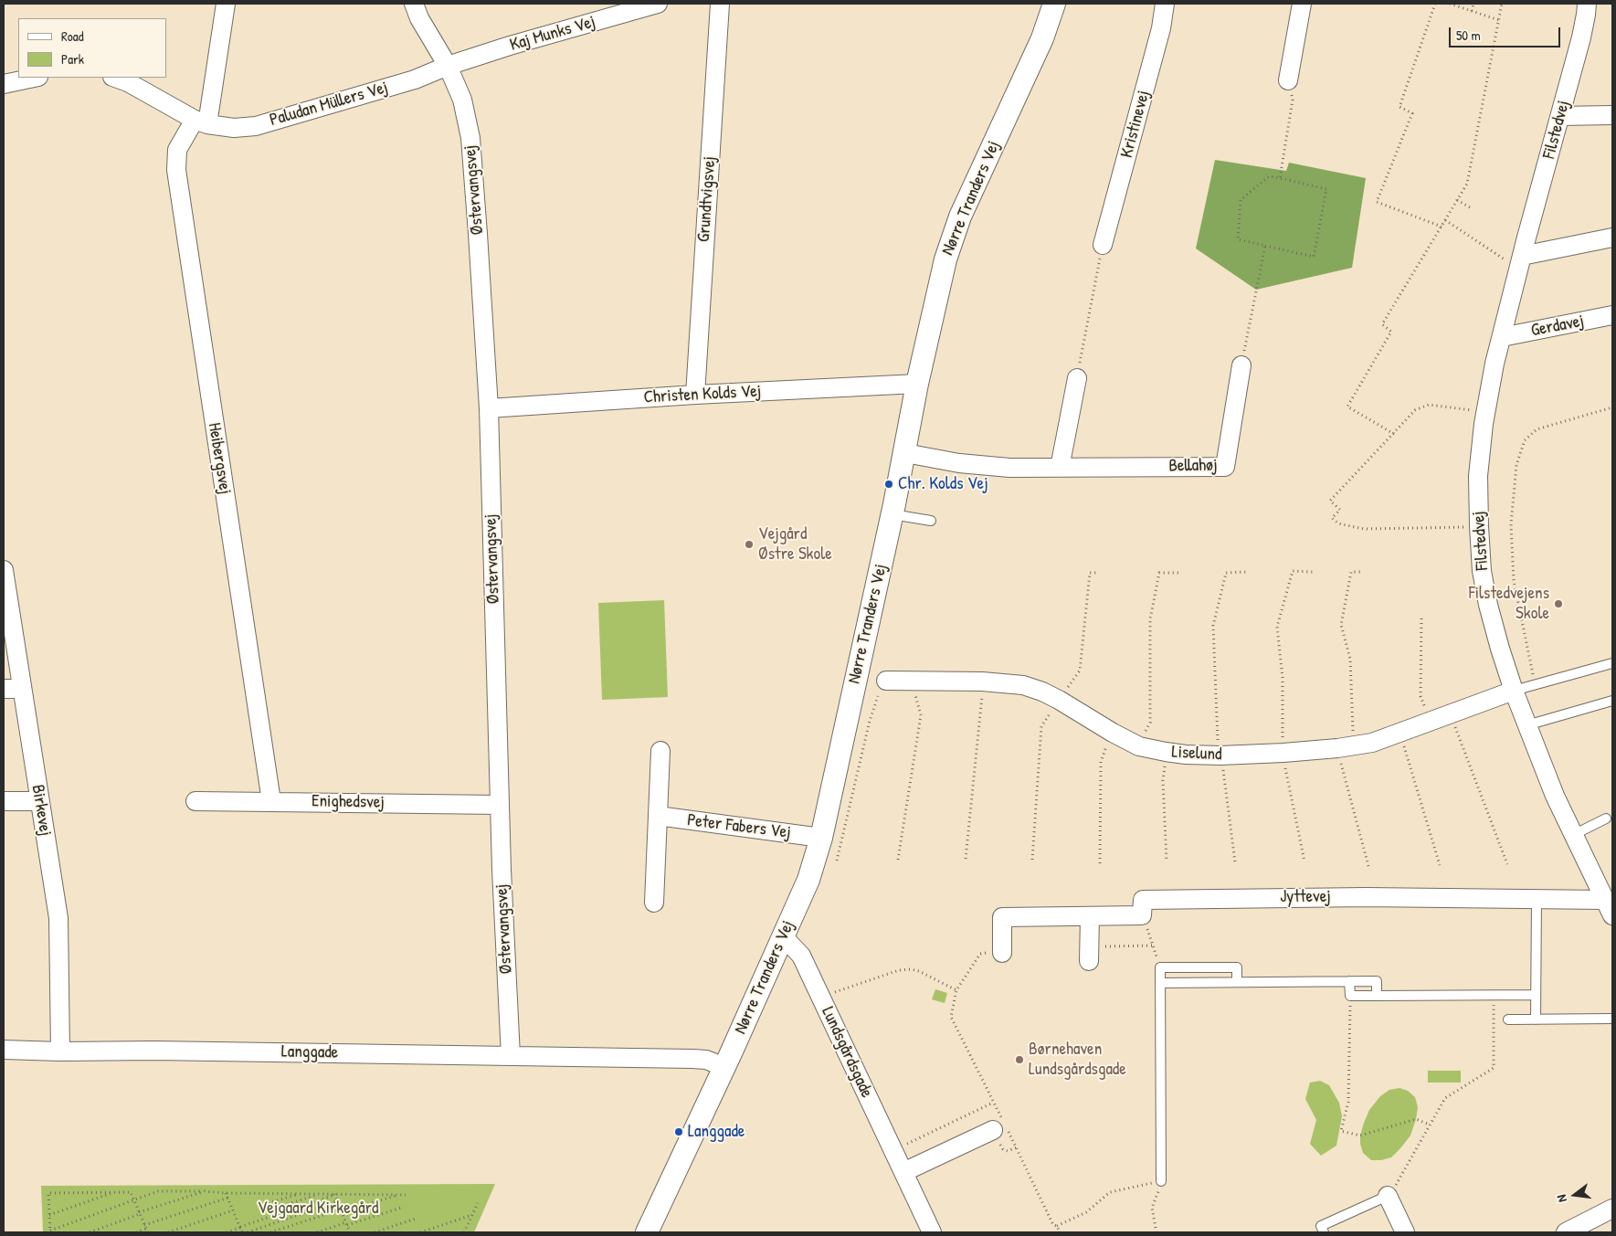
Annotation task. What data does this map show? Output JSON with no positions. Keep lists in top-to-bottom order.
{
  "streets": {
    "street": [
      "Kaj Munks Vej",
      "Paludan Müllers Vej",
      "Kristinevej",
      "Filstedvej",
      "Østervangsvej",
      "Nørre Tranders Vej",
      "Grundtvigsvej",
      "Gerdavej",
      "Christen Kolds Vej",
      "Heibergsvej",
      "Bellahøj",
      "Liselund",
      "Enighedsvej",
      "Birkevej",
      "Peter Fabers Vej",
      "Jyttevej",
      "Langgade",
      "Lundsgårdsgade"
    ]
  },
  "crossings": [
    ["Kaj Munks Vej", "Paludan Müllers Vej"],
    ["Kaj Munks Vej", "Østervangsvej"],
    ["Paludan Müllers Vej", "Østervangsvej"],
    ["Paludan Müllers Vej", "Heibergsvej"],
    ["Filstedvej", "Gerdavej"],
    ["Filstedvej", "Liselund"],
    ["Filstedvej", "Jyttevej"],
    ["Østervangsvej", "Christen Kolds Vej"],
    ["Østervangsvej", "Enighedsvej"],
    ["Østervangsvej", "Langgade"],
    ["Nørre Tranders Vej", "Christen Kolds Vej"],
    ["Nørre Tranders Vej", "Bellahøj"],
    ["Nørre Tranders Vej", "Peter Fabers Vej"],
    ["Nørre Tranders Vej", "Langgade"],
    ["Nørre Tranders Vej", "Lundsgårdsgade"],
    ["Grundtvigsvej", "Christen Kolds Vej"],
    ["Heibergsvej", "Enighedsvej"],
    ["Birkevej", "Langgade"]
  ],
  "parks": ["Vejgaard Kirkegård"],
  "places": [
    "Chr. Kolds Vej",
    "Vejgård Østre Skole",
    "Filstedvejens Skole",
    "Børnehaven Lundsgårdsgade",
    "Langgade"
  ],
  "legend": ["Road", "Park"],
  "scale_bar": "50 m",
  "north": "left"
}
